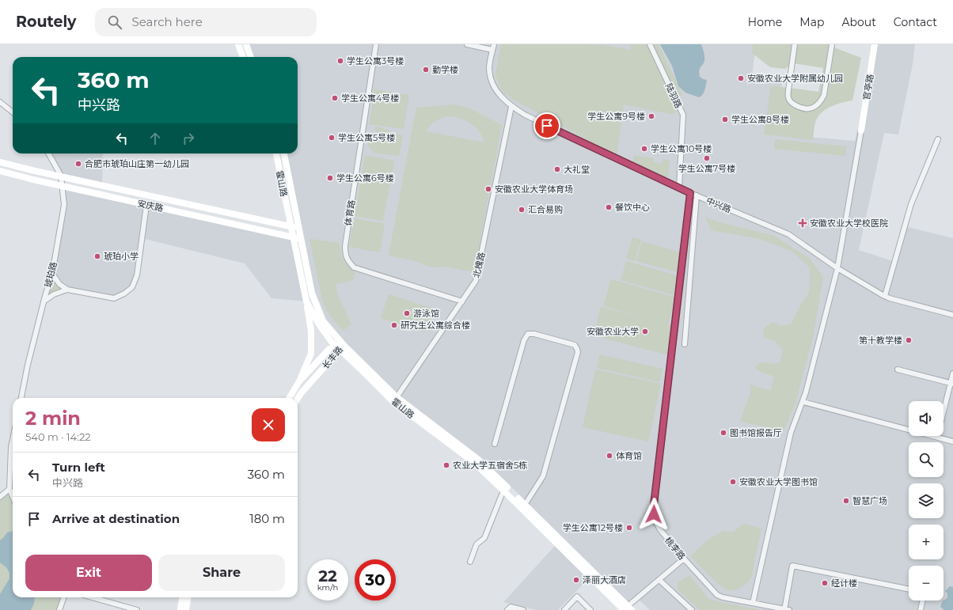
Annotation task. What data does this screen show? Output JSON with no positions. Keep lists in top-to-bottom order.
{
  "streets": {
    "main road": [
      "官亭路",
      "霍山路",
      "安庆路",
      "长丰路"
    ],
    "street": [
      "陆羽路",
      "中兴路",
      "体育路",
      "北槐路",
      "琥珀路",
      "桃李路"
    ]
  },
  "crossings": [
    ["陆羽路", "中兴路"],
    ["霍山路", "安庆路"],
    ["霍山路", "北槐路"],
    ["霍山路", "长丰路"],
    ["中兴路", "北槐路"],
    ["中兴路", "桃李路"],
    ["体育路", "北槐路"]
  ],
  "places": {
    "other": [
      "学生公寓3号楼",
      "勤学楼",
      "安徽农业大学附属幼儿园",
      "学生公寓4号楼",
      "学生公寓9号楼",
      "学生公寓8号楼",
      "学生公寓5号楼",
      "学生公寓10号楼",
      "学生公寓7号楼",
      "合肥市琥珀山庄第一幼儿园",
      "大礼堂",
      "学生公寓6号楼",
      "安徽农业大学体育场",
      "餐饮中心",
      "汇合易购",
      "琥珀小学",
      "游泳馆",
      "研究生公寓综合楼",
      "安徽农业大学",
      "第十教学楼",
      "图书馆报告厅",
      "体育馆",
      "农业大学五宿舍5栋",
      "安徽农业大学图书馆",
      "智慧广场",
      "学生公寓12号楼",
      "泽丽大酒店",
      "经计楼"
    ],
    "health": ["安徽农业大学校医院"]
  },
  "page": {
    "header": "Routely",
    "search": "Search here",
    "nav": [
      "Home",
      "Map",
      "About",
      "Contact"
    ],
    "turn": ["360 m", "中兴路"],
    "heading": ["2 min", "540 m · 14:22"],
    "map_buttons": ["+", "−"],
    "list": [
      {
        "name": "Turn left",
        "note": "中兴路",
        "value": "360 m"
      },
      {
        "name": "Arrive at destination",
        "value": "180 m"
      }
    ],
    "buttons": ["Exit", "Share"],
    "speed": "22 km/h",
    "limit": "30"
  }
}
